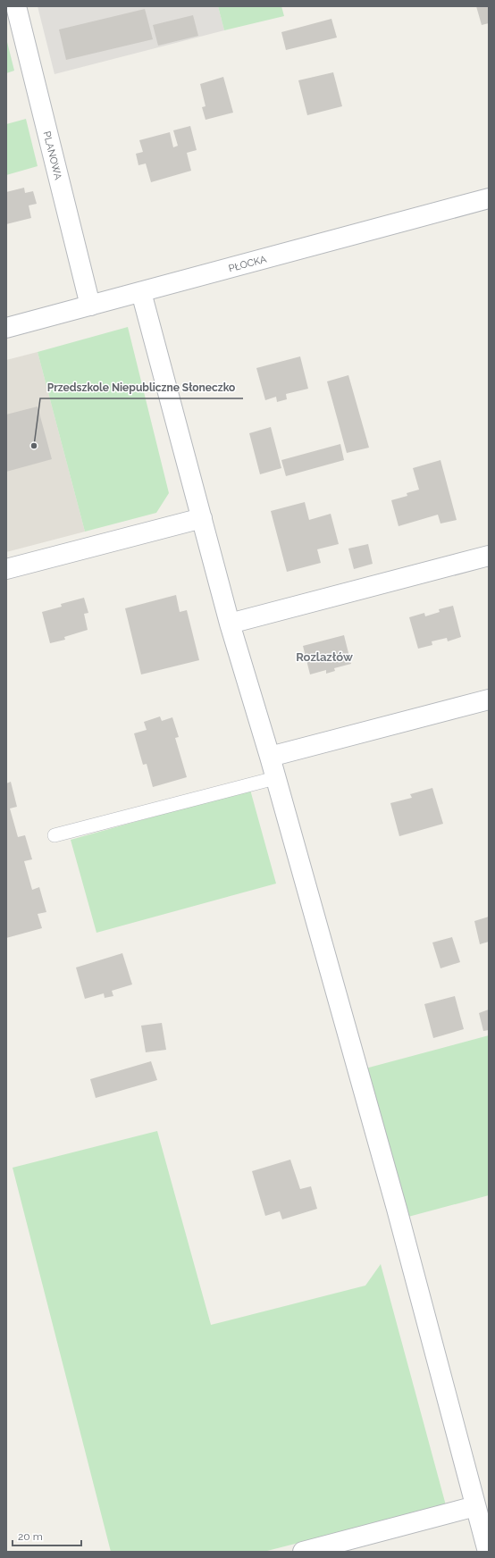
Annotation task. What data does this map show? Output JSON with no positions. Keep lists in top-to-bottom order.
{
  "streets": {
    "street": ["PLANOWA", "PŁOCKA"]
  },
  "crossings": [
    ["PLANOWA", "PŁOCKA"]
  ],
  "districts": ["Rozlazłów"],
  "places": ["Przedszkole Niepubliczne Słoneczko"],
  "scale_bar": "20 m"
}
